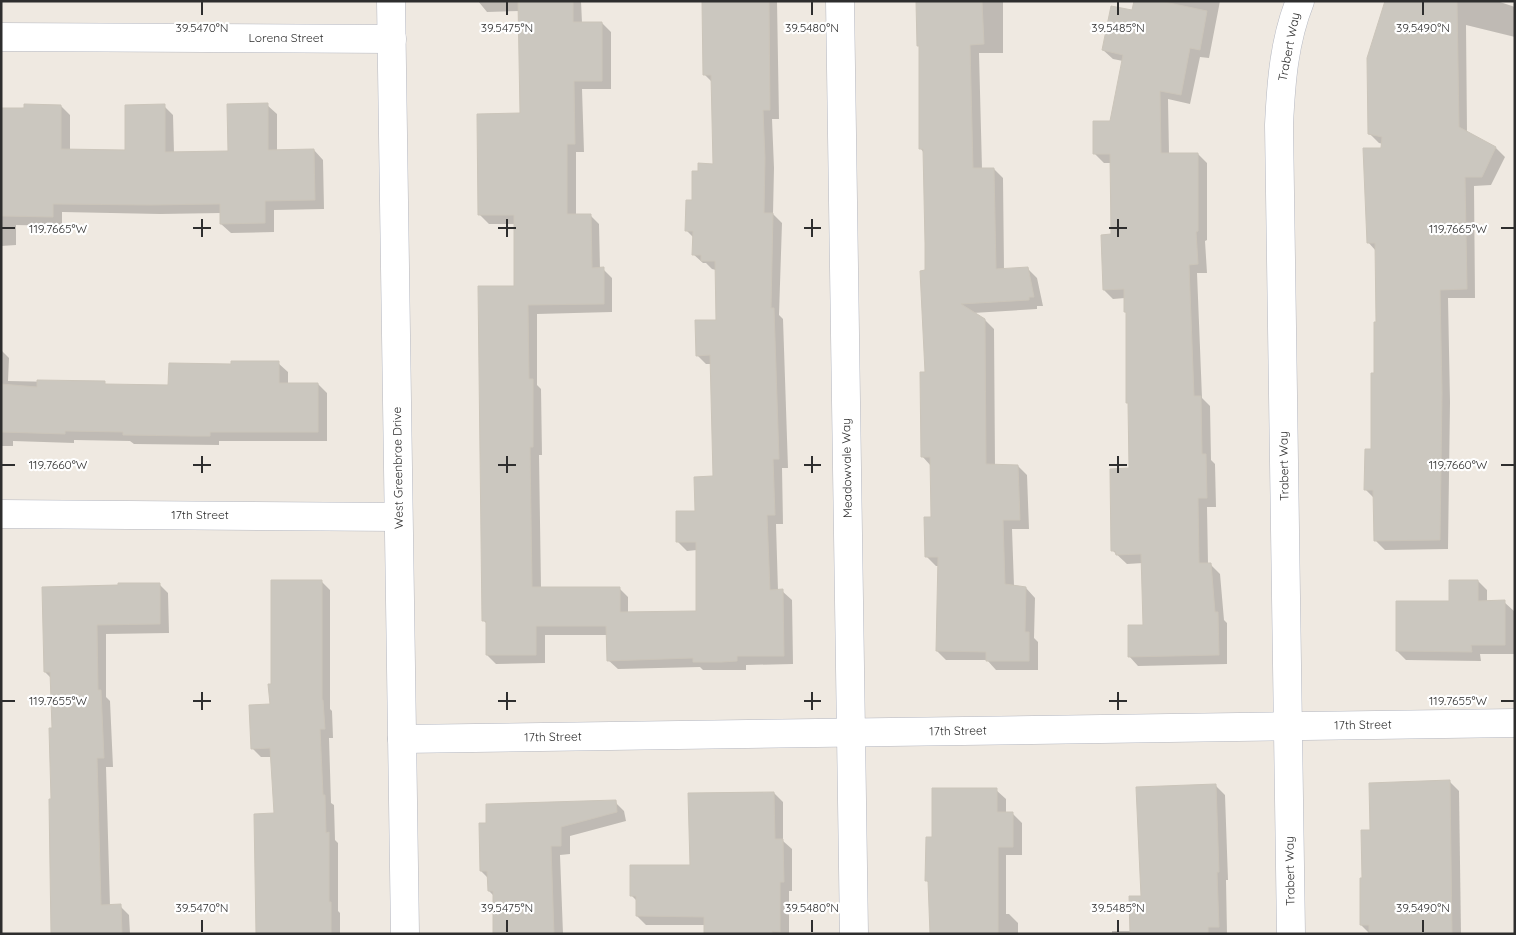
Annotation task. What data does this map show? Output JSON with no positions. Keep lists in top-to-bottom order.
{
  "streets": {
    "street": [
      "Lorena Street",
      "Trabert Way",
      "West Greenbrae Drive",
      "Meadowvale Way",
      "17th Street"
    ]
  },
  "crossings": [
    ["Lorena Street", "West Greenbrae Drive"],
    ["Trabert Way", "17th Street"],
    ["West Greenbrae Drive", "17th Street"],
    ["Meadowvale Way", "17th Street"]
  ],
  "coordinates": [
    "39.5470°N",
    "39.5475°N",
    "39.5480°N",
    "39.5485°N",
    "39.5490°N",
    "119.7665°W",
    "119.7660°W",
    "119.7655°W"
  ]
}
